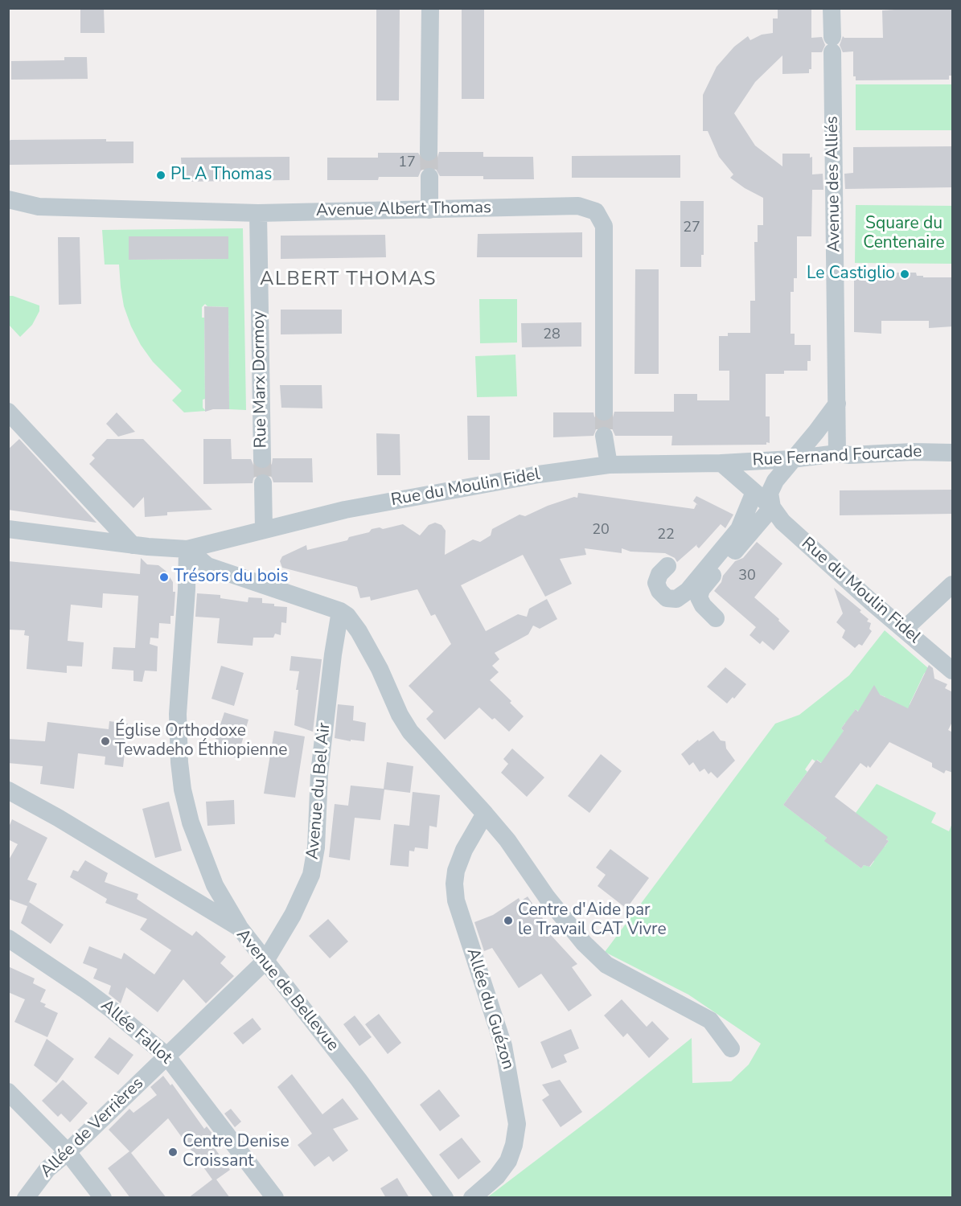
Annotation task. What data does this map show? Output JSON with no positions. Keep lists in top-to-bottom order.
{
  "streets": {
    "street": [
      "Avenue des Alliés",
      "Avenue Albert Thomas",
      "Rue Marx Dormoy",
      "Rue Fernand Fourcade",
      "Rue du Moulin Fidel",
      "Avenue du Bel Air",
      "Avenue de Bellevue",
      "Allée du Guézon",
      "Allée Fallot",
      "Allée de Verrières"
    ]
  },
  "crossings": [
    ["Avenue des Alliés", "Rue Fernand Fourcade"],
    ["Avenue Albert Thomas", "Rue Marx Dormoy"],
    ["Rue Fernand Fourcade", "Rue du Moulin Fidel"],
    ["Avenue du Bel Air", "Avenue de Bellevue"],
    ["Avenue du Bel Air", "Allée de Verrières"],
    ["Avenue de Bellevue", "Allée de Verrières"],
    ["Allée Fallot", "Allée de Verrières"]
  ],
  "districts": ["ALBERT THOMAS"],
  "parks": ["Square du Centenaire"],
  "places": [
    "PL A Thomas",
    "Le Castiglio",
    "Trésors du bois",
    "Église Orthodoxe Tewadeho Éthiopienne",
    "Centre d'Aide par le Travail CAT Vivre",
    "Centre Denise Croissant"
  ],
  "house_numbers": [
    "17",
    "27",
    "28",
    "20",
    "22",
    "30"
  ]
}
